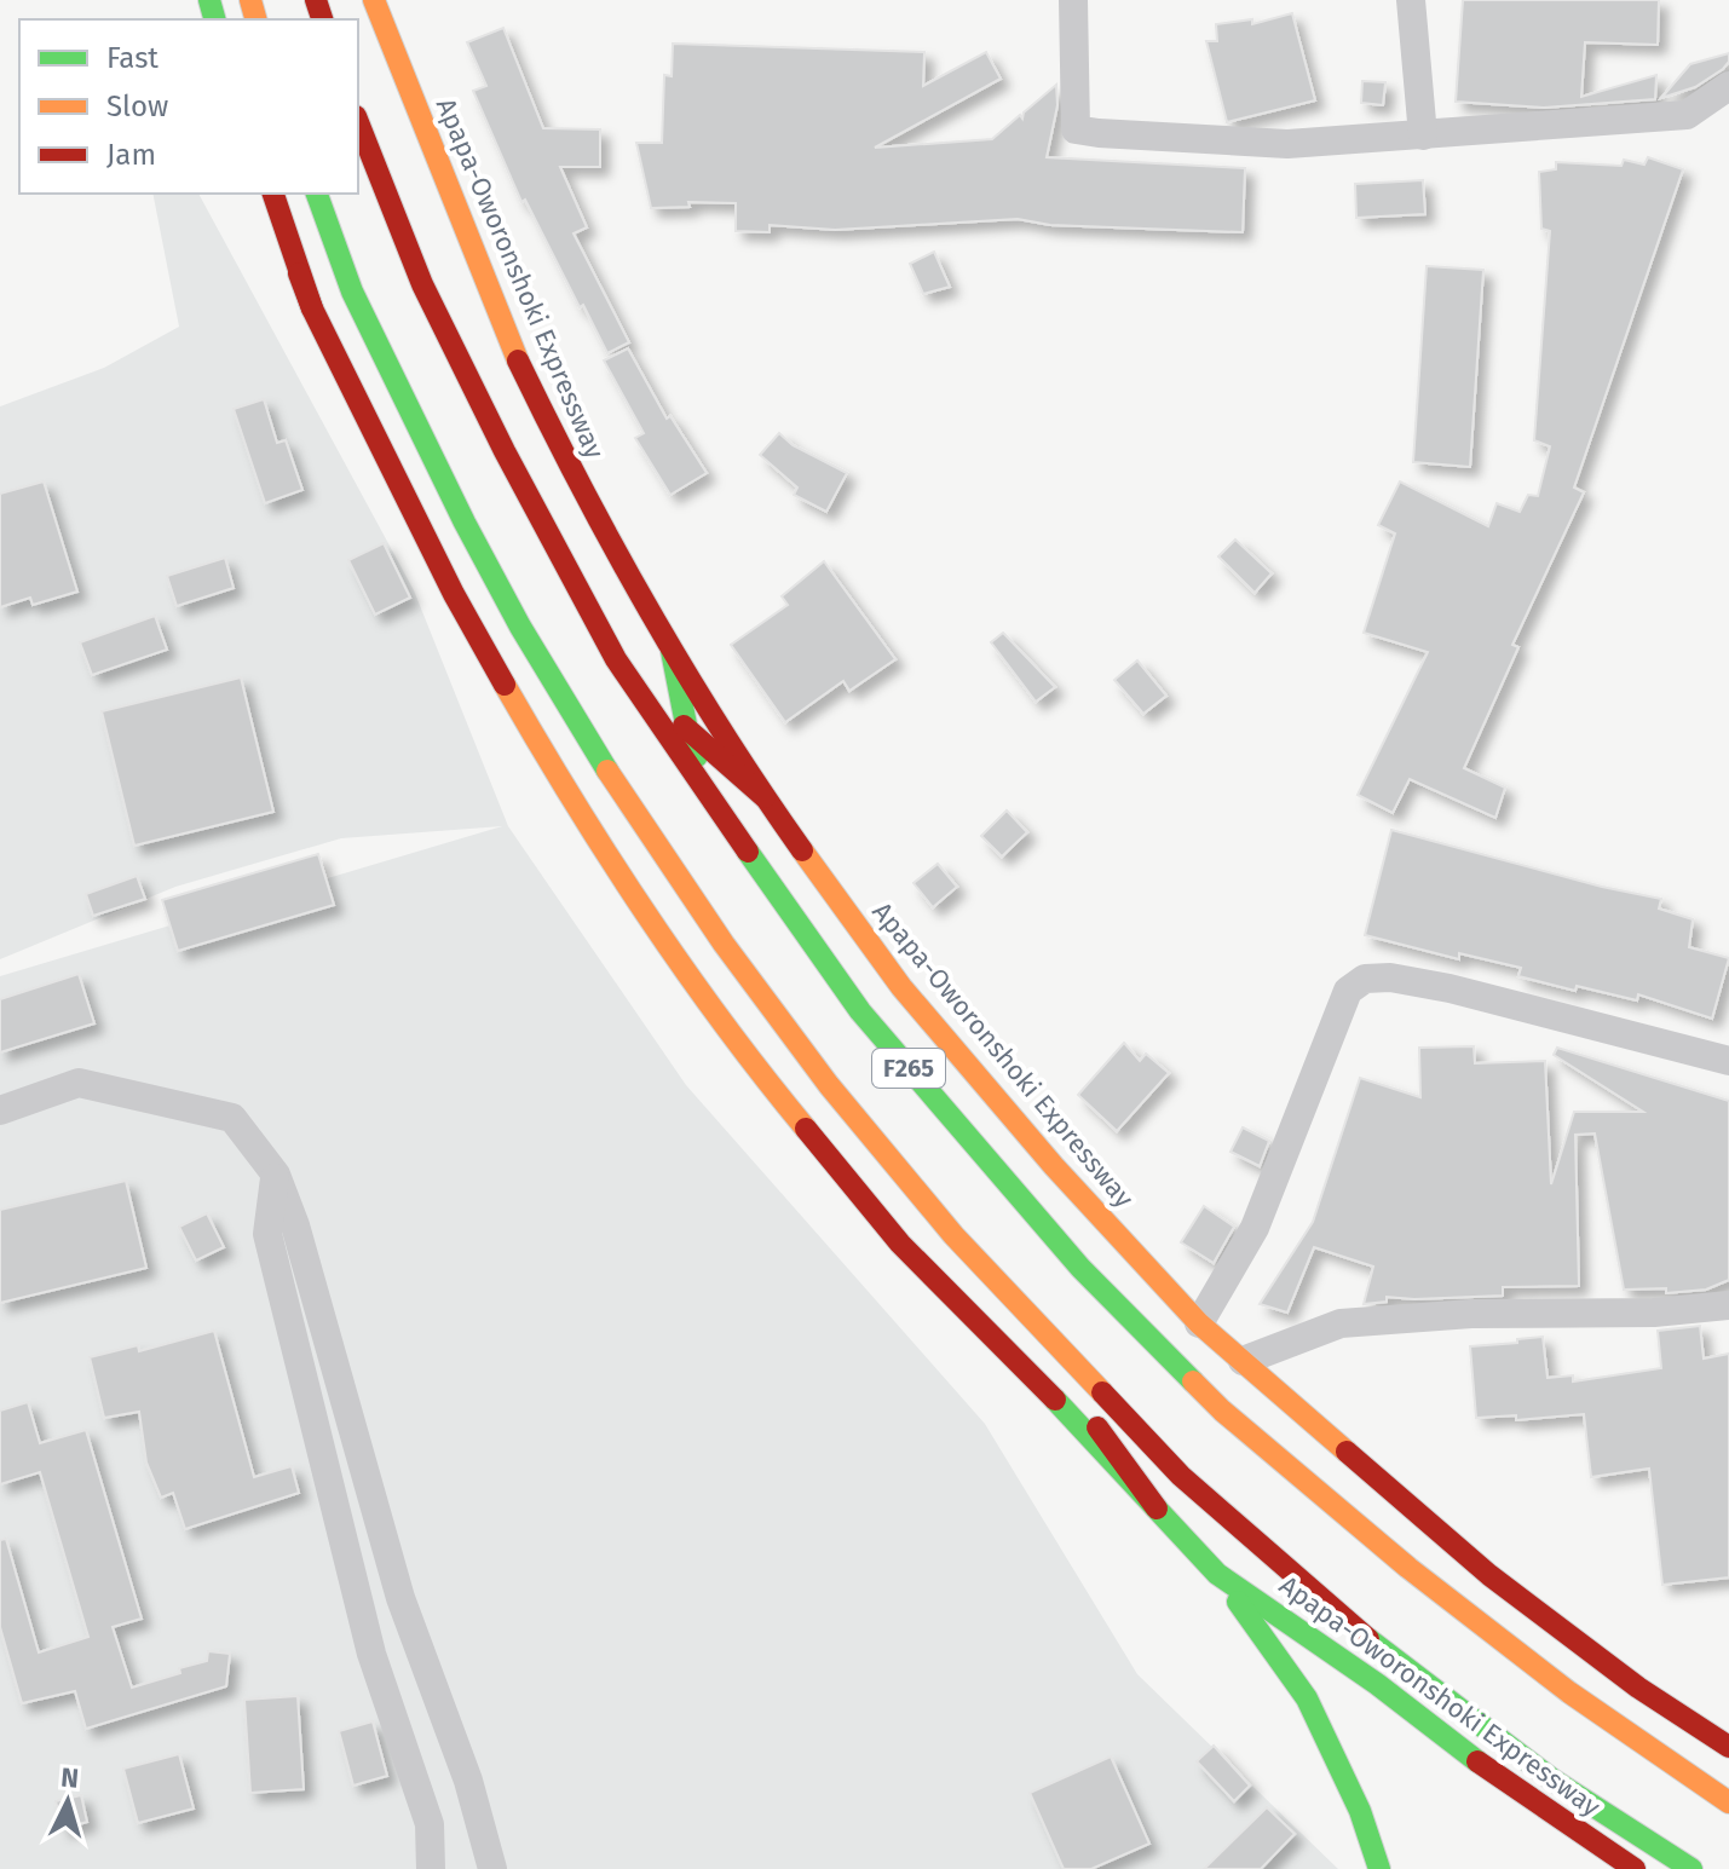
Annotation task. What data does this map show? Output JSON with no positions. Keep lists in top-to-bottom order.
{
  "streets": {
    "main road": ["Apapa-Oworonshoki Expressway", "F265"]
  },
  "legend": ["Fast", "Slow", "Jam"],
  "north": "top"
}
